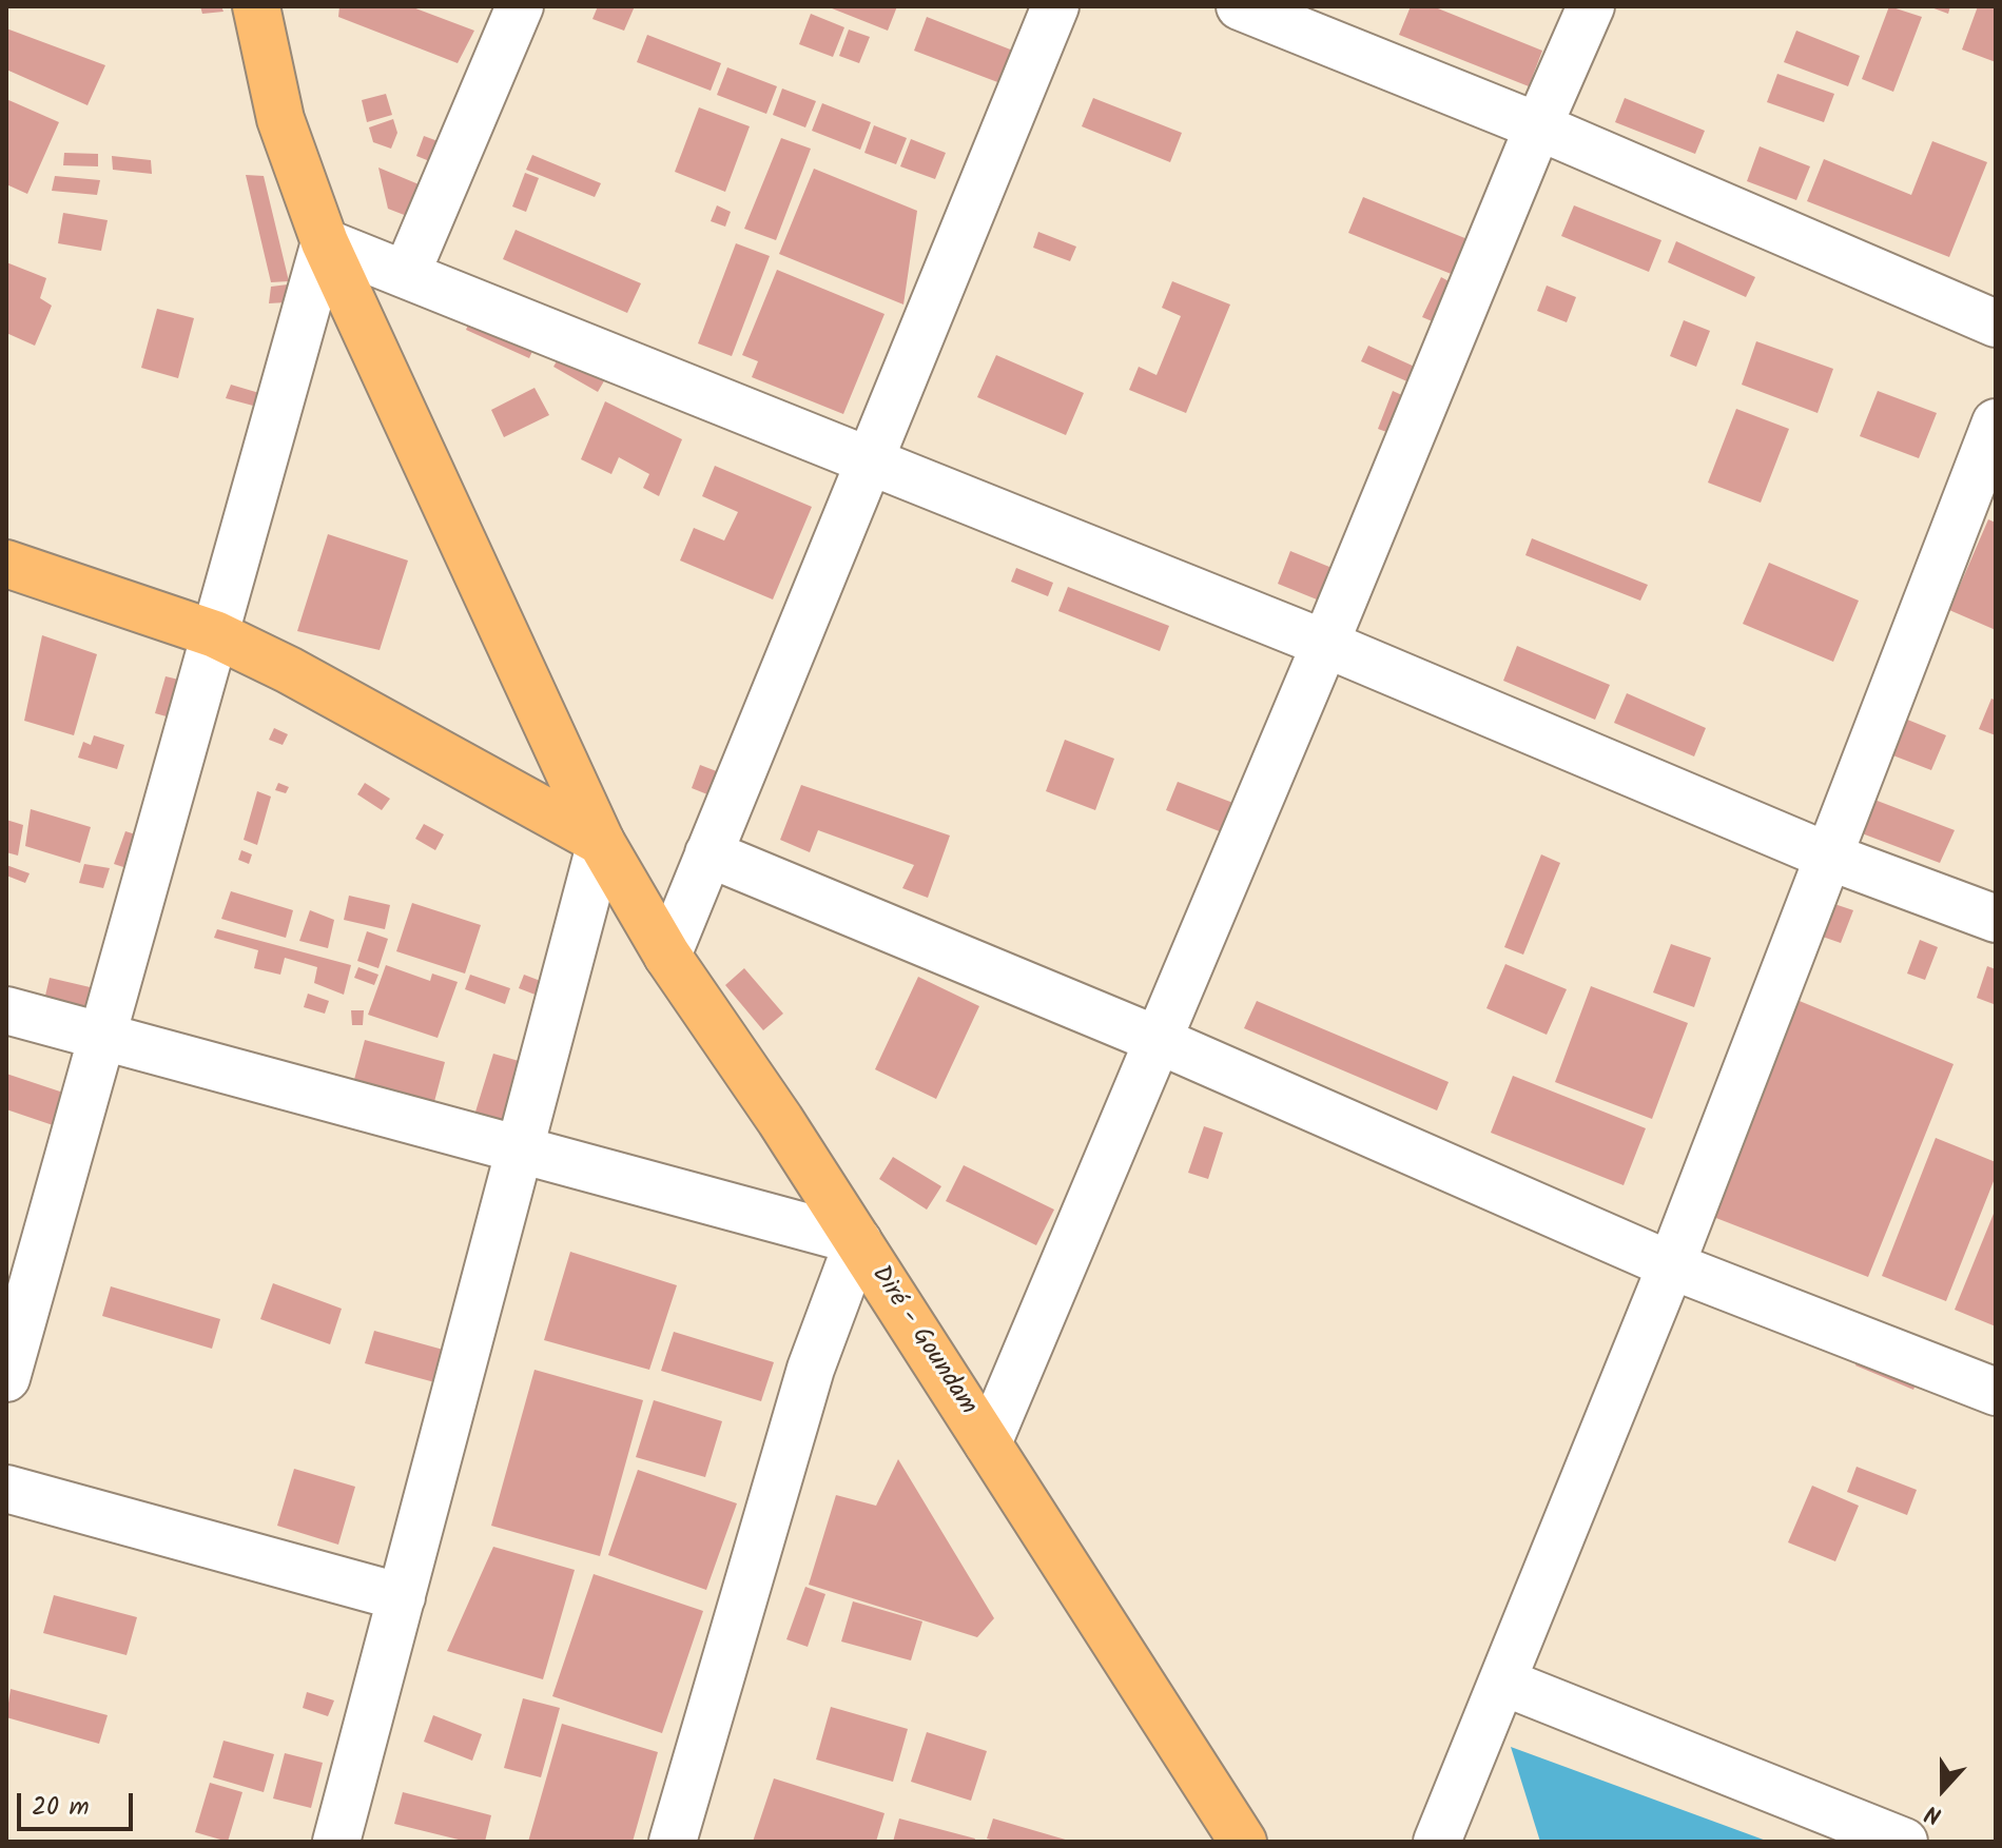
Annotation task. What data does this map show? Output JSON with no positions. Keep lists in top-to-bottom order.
{
  "streets": {
    "main road": ["Diré - Goundam"]
  },
  "scale_bar": "20 m",
  "north": "bottom"
}
